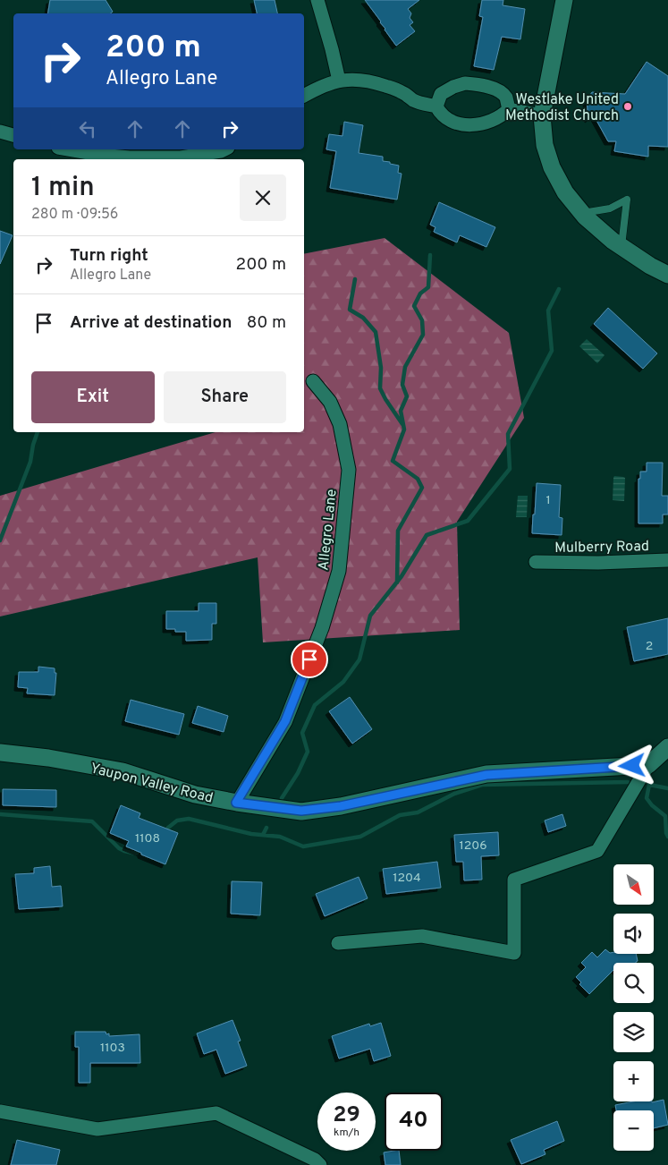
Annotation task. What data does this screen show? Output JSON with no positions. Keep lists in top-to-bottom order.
{
  "streets": {
    "street": ["Allegro Lane", "Mulberry Road", "Yaupon Valley Road"]
  },
  "crossings": [
    ["Allegro Lane", "Yaupon Valley Road"]
  ],
  "places": ["Westlake United Methodist Church"],
  "house_numbers": [
    "1",
    "2",
    "1108",
    "1206",
    "1204",
    "1103"
  ],
  "north": "bottom right",
  "page": {
    "turn": ["200 m", "Allegro Lane"],
    "heading": ["1 min", "280 m · 09:56"],
    "list": [
      {
        "name": "Turn right",
        "note": "Allegro Lane",
        "value": "200 m"
      },
      {
        "name": "Arrive at destination",
        "value": "80 m"
      }
    ],
    "buttons": ["Exit", "Share"],
    "map_buttons": ["+", "−"],
    "speed": "29 km/h",
    "limit": "40"
  }
}
